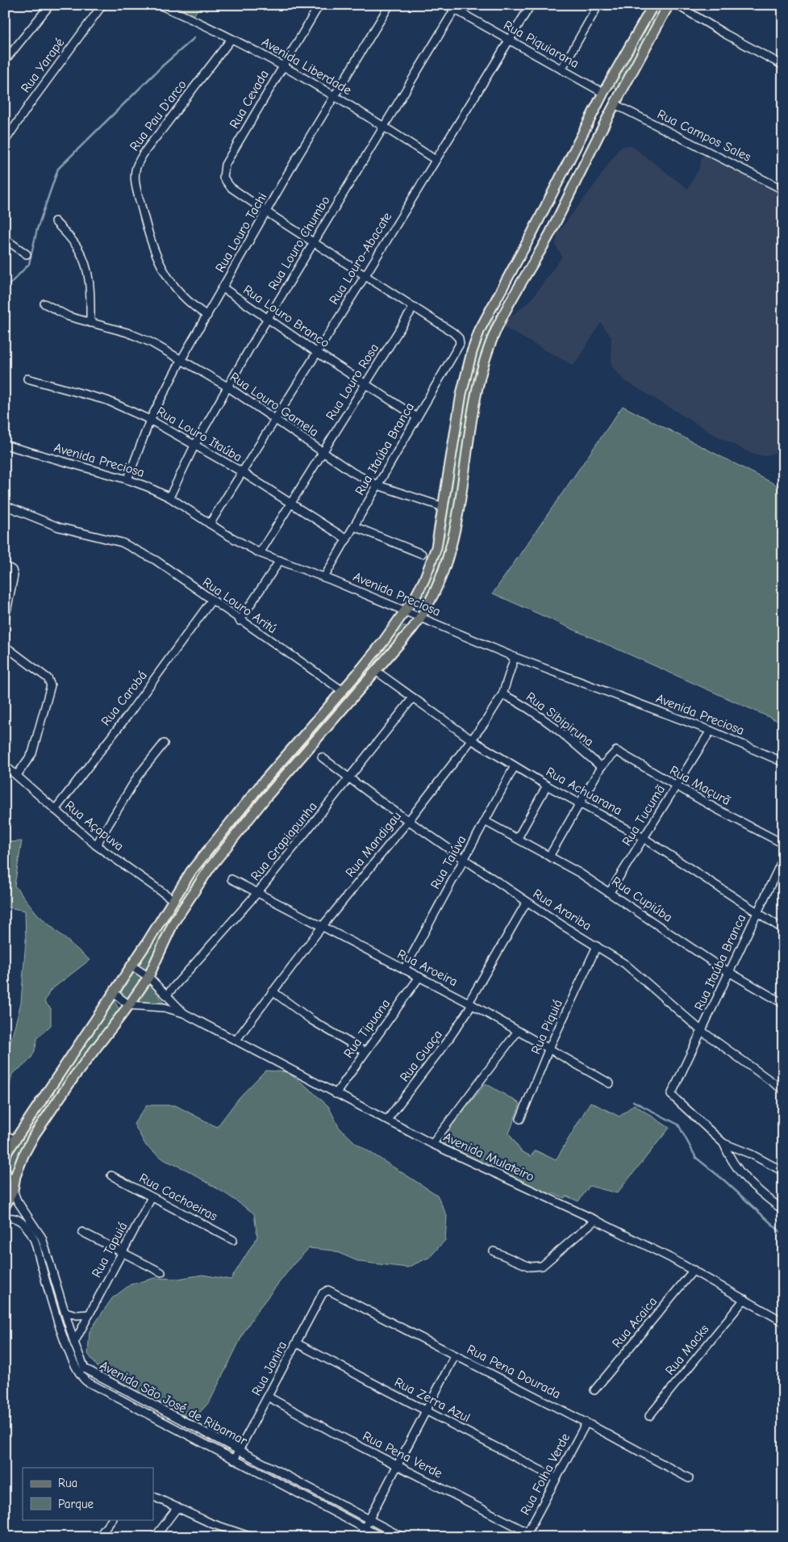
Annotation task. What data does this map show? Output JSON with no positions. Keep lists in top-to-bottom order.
{
  "streets": {
    "street": [
      "Rua Piquiarana",
      "Rua Yarapé",
      "Avenida Liberdade",
      "Rua Cevada",
      "Rua Pau D'arco",
      "Rua Campos Sales",
      "Rua Louro Tachi",
      "Rua Louro Chumbo",
      "Rua Louro-Abacate",
      "Rua Louro Branco",
      "Rua Louro Rosa",
      "Rua Louro Gamela",
      "Rua Louro Itaúba",
      "Rua Itaúba Branca",
      "Avenida Preciosa",
      "Rua Louro Aritú",
      "Rua Carobá",
      "Rua Sibipiruna",
      "Rua Maçurã",
      "Rua Achuarana",
      "Rua Tucumã",
      "Rua Açapuva",
      "Rua Grapiapunha",
      "Rua Mandigau",
      "Rua Taiúva",
      "Rua Cupiúba",
      "Rua Arariba",
      "Rua Aroeira",
      "Rua Piquiá",
      "Rua Tipuana",
      "Rua Guaça",
      "Avenida Mulateiro",
      "Rua Cachoeiras",
      "Rua Tapuiá",
      "Rua Acaica",
      "Rua Macks",
      "Rua Janira",
      "Rua Pena Dourada",
      "Rua Zerra Azul",
      "Avenida São José de Ribamar",
      "Rua Pena Verde",
      "Rua Folha Verde"
    ]
  },
  "crossings": [
    ["Rua Piquiarana", "Rua Louro Chumbo"],
    ["Rua Piquiarana", "Rua Louro-Abacate"],
    ["Avenida Liberdade", "Rua Cevada"],
    ["Avenida Liberdade", "Rua Pau D'arco"],
    ["Avenida Liberdade", "Rua Louro Tachi"],
    ["Avenida Liberdade", "Rua Louro Chumbo"],
    ["Avenida Liberdade", "Rua Louro-Abacate"],
    ["Rua Cevada", "Rua Louro Tachi"],
    ["Rua Pau D'arco", "Rua Louro Tachi"],
    ["Rua Louro Tachi", "Rua Louro Branco"],
    ["Rua Louro Tachi", "Rua Louro Gamela"],
    ["Rua Louro Tachi", "Rua Louro Itaúba"],
    ["Rua Louro Tachi", "Avenida Preciosa"],
    ["Rua Louro Chumbo", "Rua Louro Branco"],
    ["Rua Louro Chumbo", "Rua Louro Gamela"],
    ["Rua Louro Chumbo", "Rua Louro Itaúba"],
    ["Rua Louro Chumbo", "Avenida Preciosa"],
    ["Rua Louro-Abacate", "Rua Louro Branco"],
    ["Rua Louro-Abacate", "Rua Louro Gamela"],
    ["Rua Louro-Abacate", "Rua Louro Itaúba"],
    ["Rua Louro-Abacate", "Avenida Preciosa"],
    ["Rua Louro Branco", "Rua Louro Rosa"],
    ["Rua Louro Branco", "Rua Itaúba Branca"],
    ["Rua Louro Rosa", "Rua Louro Gamela"],
    ["Rua Louro Rosa", "Rua Louro Itaúba"],
    ["Rua Louro Rosa", "Avenida Preciosa"],
    ["Rua Louro Gamela", "Rua Itaúba Branca"],
    ["Rua Louro Itaúba", "Rua Itaúba Branca"],
    ["Rua Itaúba Branca", "Avenida Preciosa"],
    ["Rua Itaúba Branca", "Rua Achuarana"],
    ["Rua Itaúba Branca", "Rua Cupiúba"],
    ["Rua Itaúba Branca", "Rua Arariba"],
    ["Avenida Preciosa", "Rua Tucumã"],
    ["Avenida Preciosa", "Rua Mandigau"],
    ["Rua Louro Aritú", "Rua Carobá"],
    ["Rua Carobá", "Rua Açapuva"],
    ["Rua Sibipiruna", "Rua Maçurã"],
    ["Rua Sibipiruna", "Rua Mandigau"],
    ["Rua Maçurã", "Rua Tucumã"],
    ["Rua Achuarana", "Rua Tucumã"],
    ["Rua Achuarana", "Rua Grapiapunha"],
    ["Rua Achuarana", "Rua Mandigau"],
    ["Rua Achuarana", "Rua Taiúva"],
    ["Rua Tucumã", "Rua Cupiúba"],
    ["Rua Grapiapunha", "Rua Arariba"],
    ["Rua Grapiapunha", "Rua Aroeira"],
    ["Rua Grapiapunha", "Avenida Mulateiro"],
    ["Rua Mandigau", "Rua Arariba"],
    ["Rua Mandigau", "Rua Aroeira"],
    ["Rua Mandigau", "Avenida Mulateiro"],
    ["Rua Taiúva", "Rua Cupiúba"],
    ["Rua Taiúva", "Rua Arariba"],
    ["Rua Taiúva", "Rua Aroeira"],
    ["Rua Arariba", "Rua Piquiá"],
    ["Rua Arariba", "Rua Guaça"],
    ["Rua Aroeira", "Rua Piquiá"],
    ["Rua Aroeira", "Rua Tipuana"],
    ["Rua Aroeira", "Rua Guaça"],
    ["Rua Tipuana", "Avenida Mulateiro"],
    ["Rua Guaça", "Avenida Mulateiro"],
    ["Avenida Mulateiro", "Rua Acaica"],
    ["Avenida Mulateiro", "Rua Macks"],
    ["Rua Cachoeiras", "Rua Tapuiá"],
    ["Rua Tapuiá", "Avenida São José de Ribamar"],
    ["Rua Janira", "Rua Pena Dourada"],
    ["Rua Janira", "Rua Zerra Azul"],
    ["Rua Janira", "Avenida São José de Ribamar"],
    ["Rua Janira", "Rua Pena Verde"],
    ["Rua Pena Dourada", "Rua Folha Verde"],
    ["Rua Zerra Azul", "Rua Folha Verde"],
    ["Rua Pena Verde", "Rua Folha Verde"]
  ],
  "legend": ["Rua", "Parque"]
}
